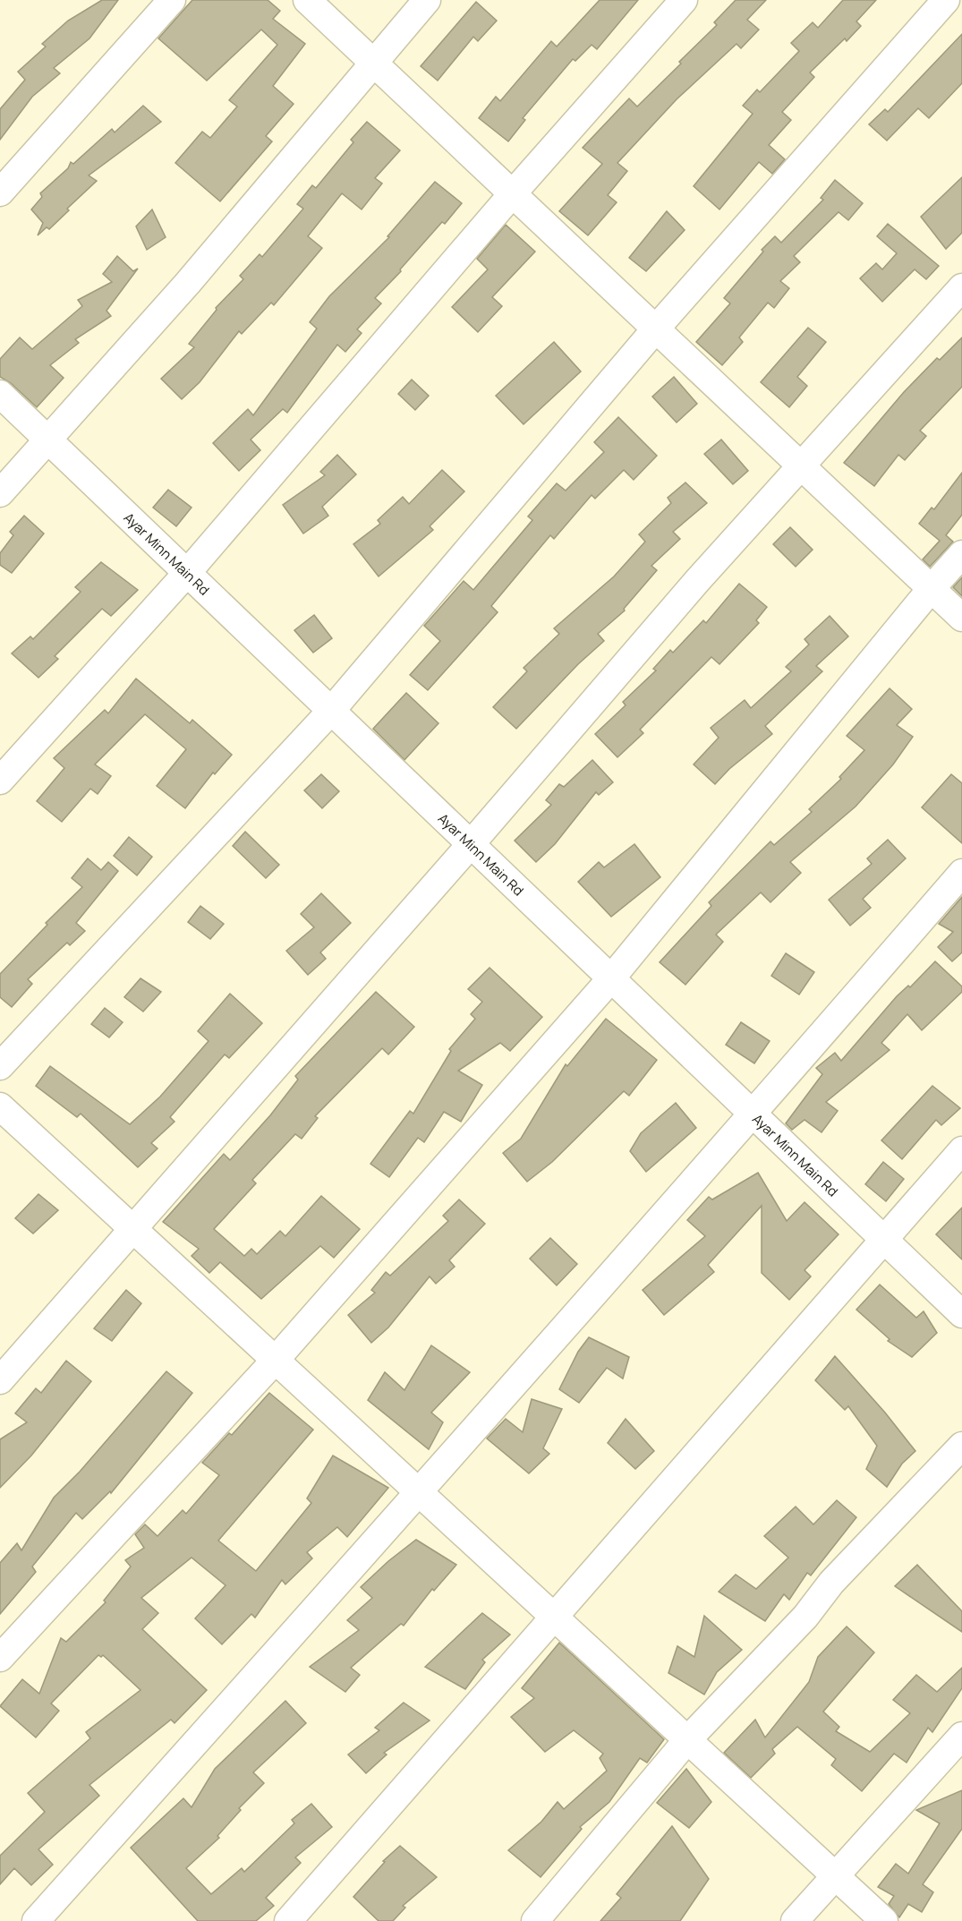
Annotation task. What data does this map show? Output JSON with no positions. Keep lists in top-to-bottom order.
{
  "streets": {
    "street": ["Ayar Minn Main Rd"]
  }
}
